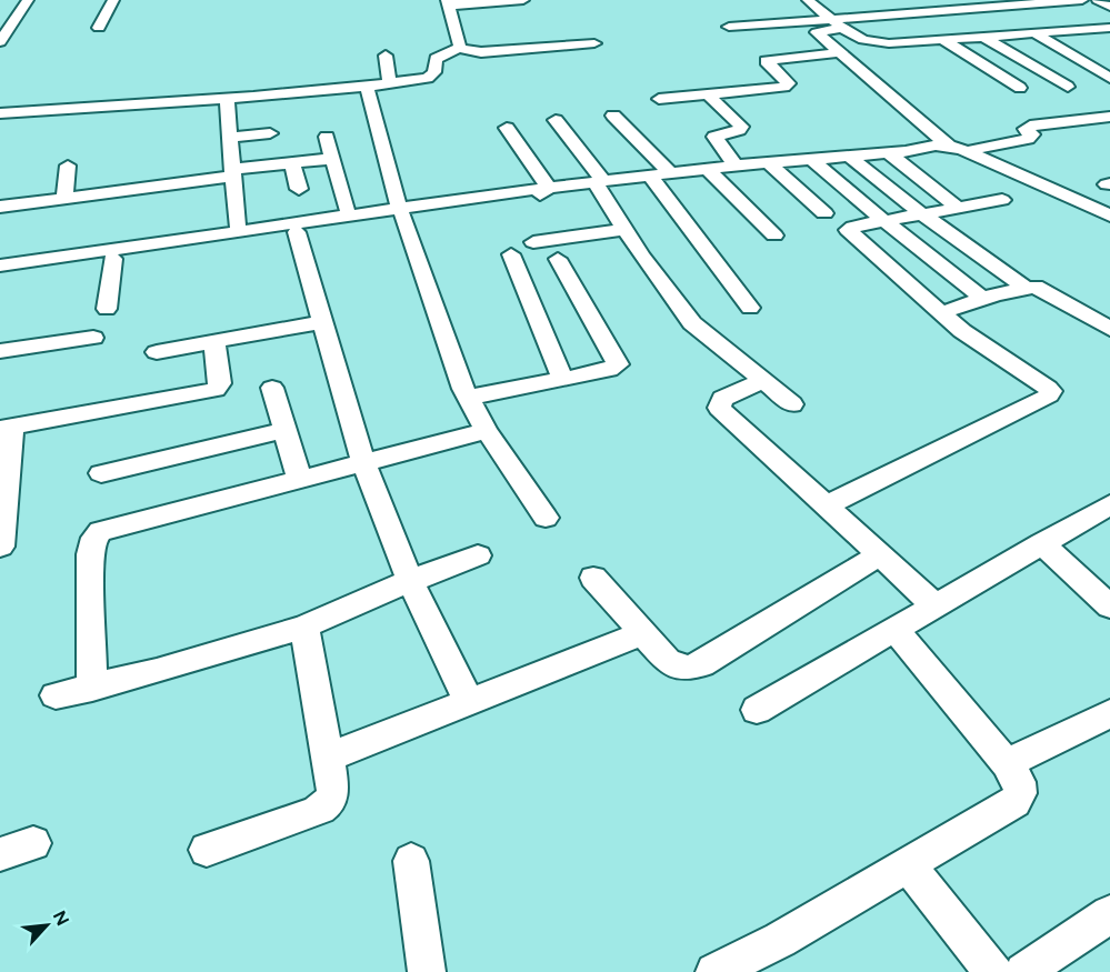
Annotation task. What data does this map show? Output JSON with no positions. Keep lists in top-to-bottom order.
{
  "north": "top right"
}
